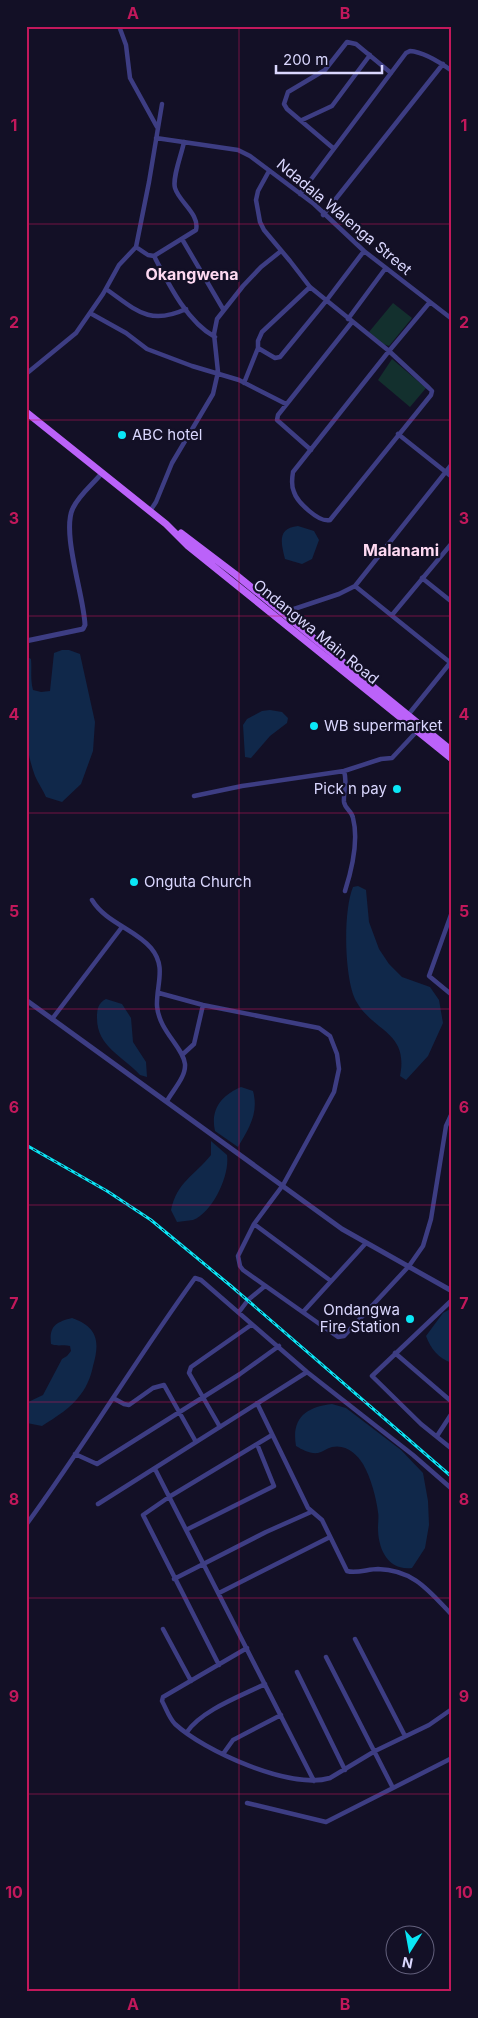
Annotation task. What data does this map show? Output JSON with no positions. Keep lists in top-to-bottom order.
{
  "streets": {
    "main road": ["Ondangwa Main Road"],
    "street": ["Ndadala Walenga Street"]
  },
  "districts": ["Okangwena", "Malanami"],
  "places": [
    "ABC hotel",
    "WB supermarket",
    "Pick n pay",
    "Onguta Church",
    "Ondangwa Fire Station"
  ],
  "scale_bar": "200 m",
  "north": "bottom",
  "grid": {
    "columns": ["A", "B"],
    "rows": [
      "1",
      "2",
      "3",
      "4",
      "5",
      "6",
      "7",
      "8",
      "9",
      "10"
    ]
  }
}
